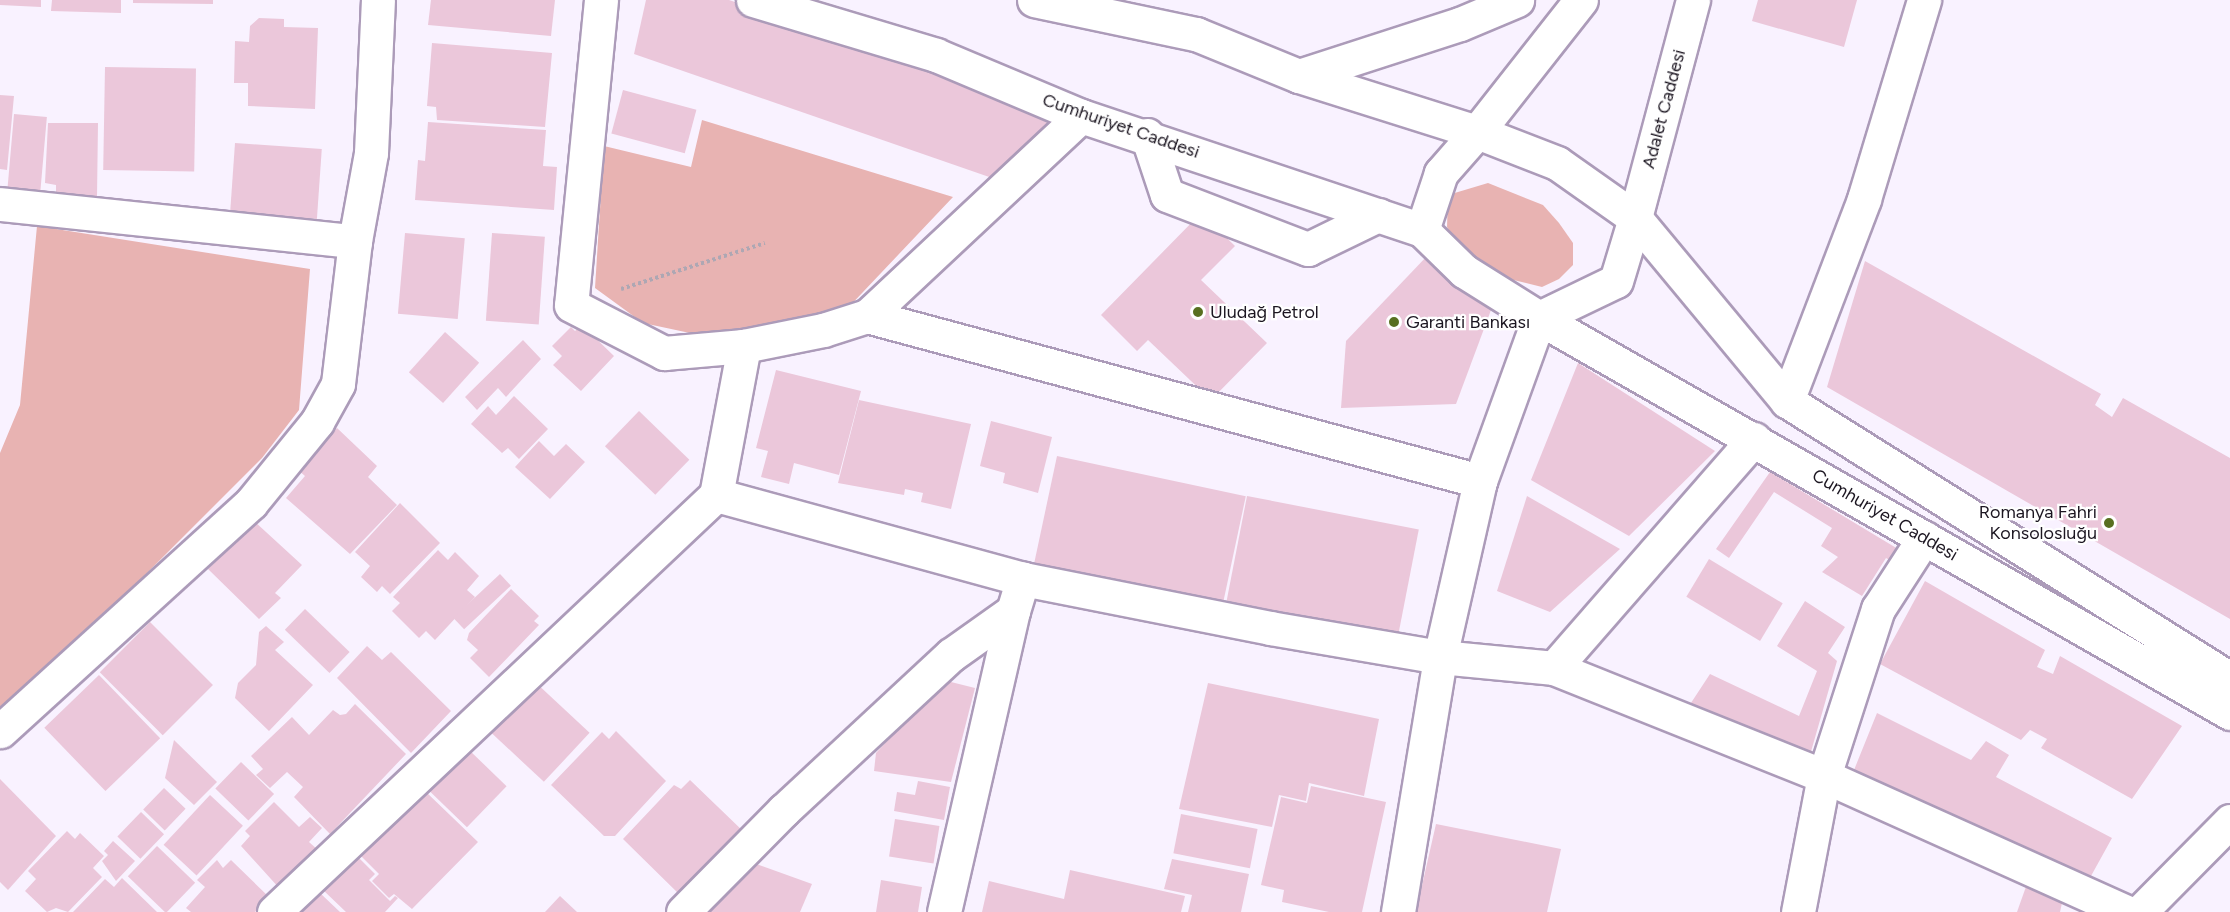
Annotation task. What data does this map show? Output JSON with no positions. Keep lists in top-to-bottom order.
{
  "streets": {
    "street": ["Adalet Caddesi", "Cumhuriyet Caddesi"]
  },
  "crossings": [
    ["Adalet Caddesi", "Cumhuriyet Caddesi"]
  ],
  "places": ["Uludağ Petrol", "Garanti Bankası", "Romanya Fahri Konsolosluğu"]
}
